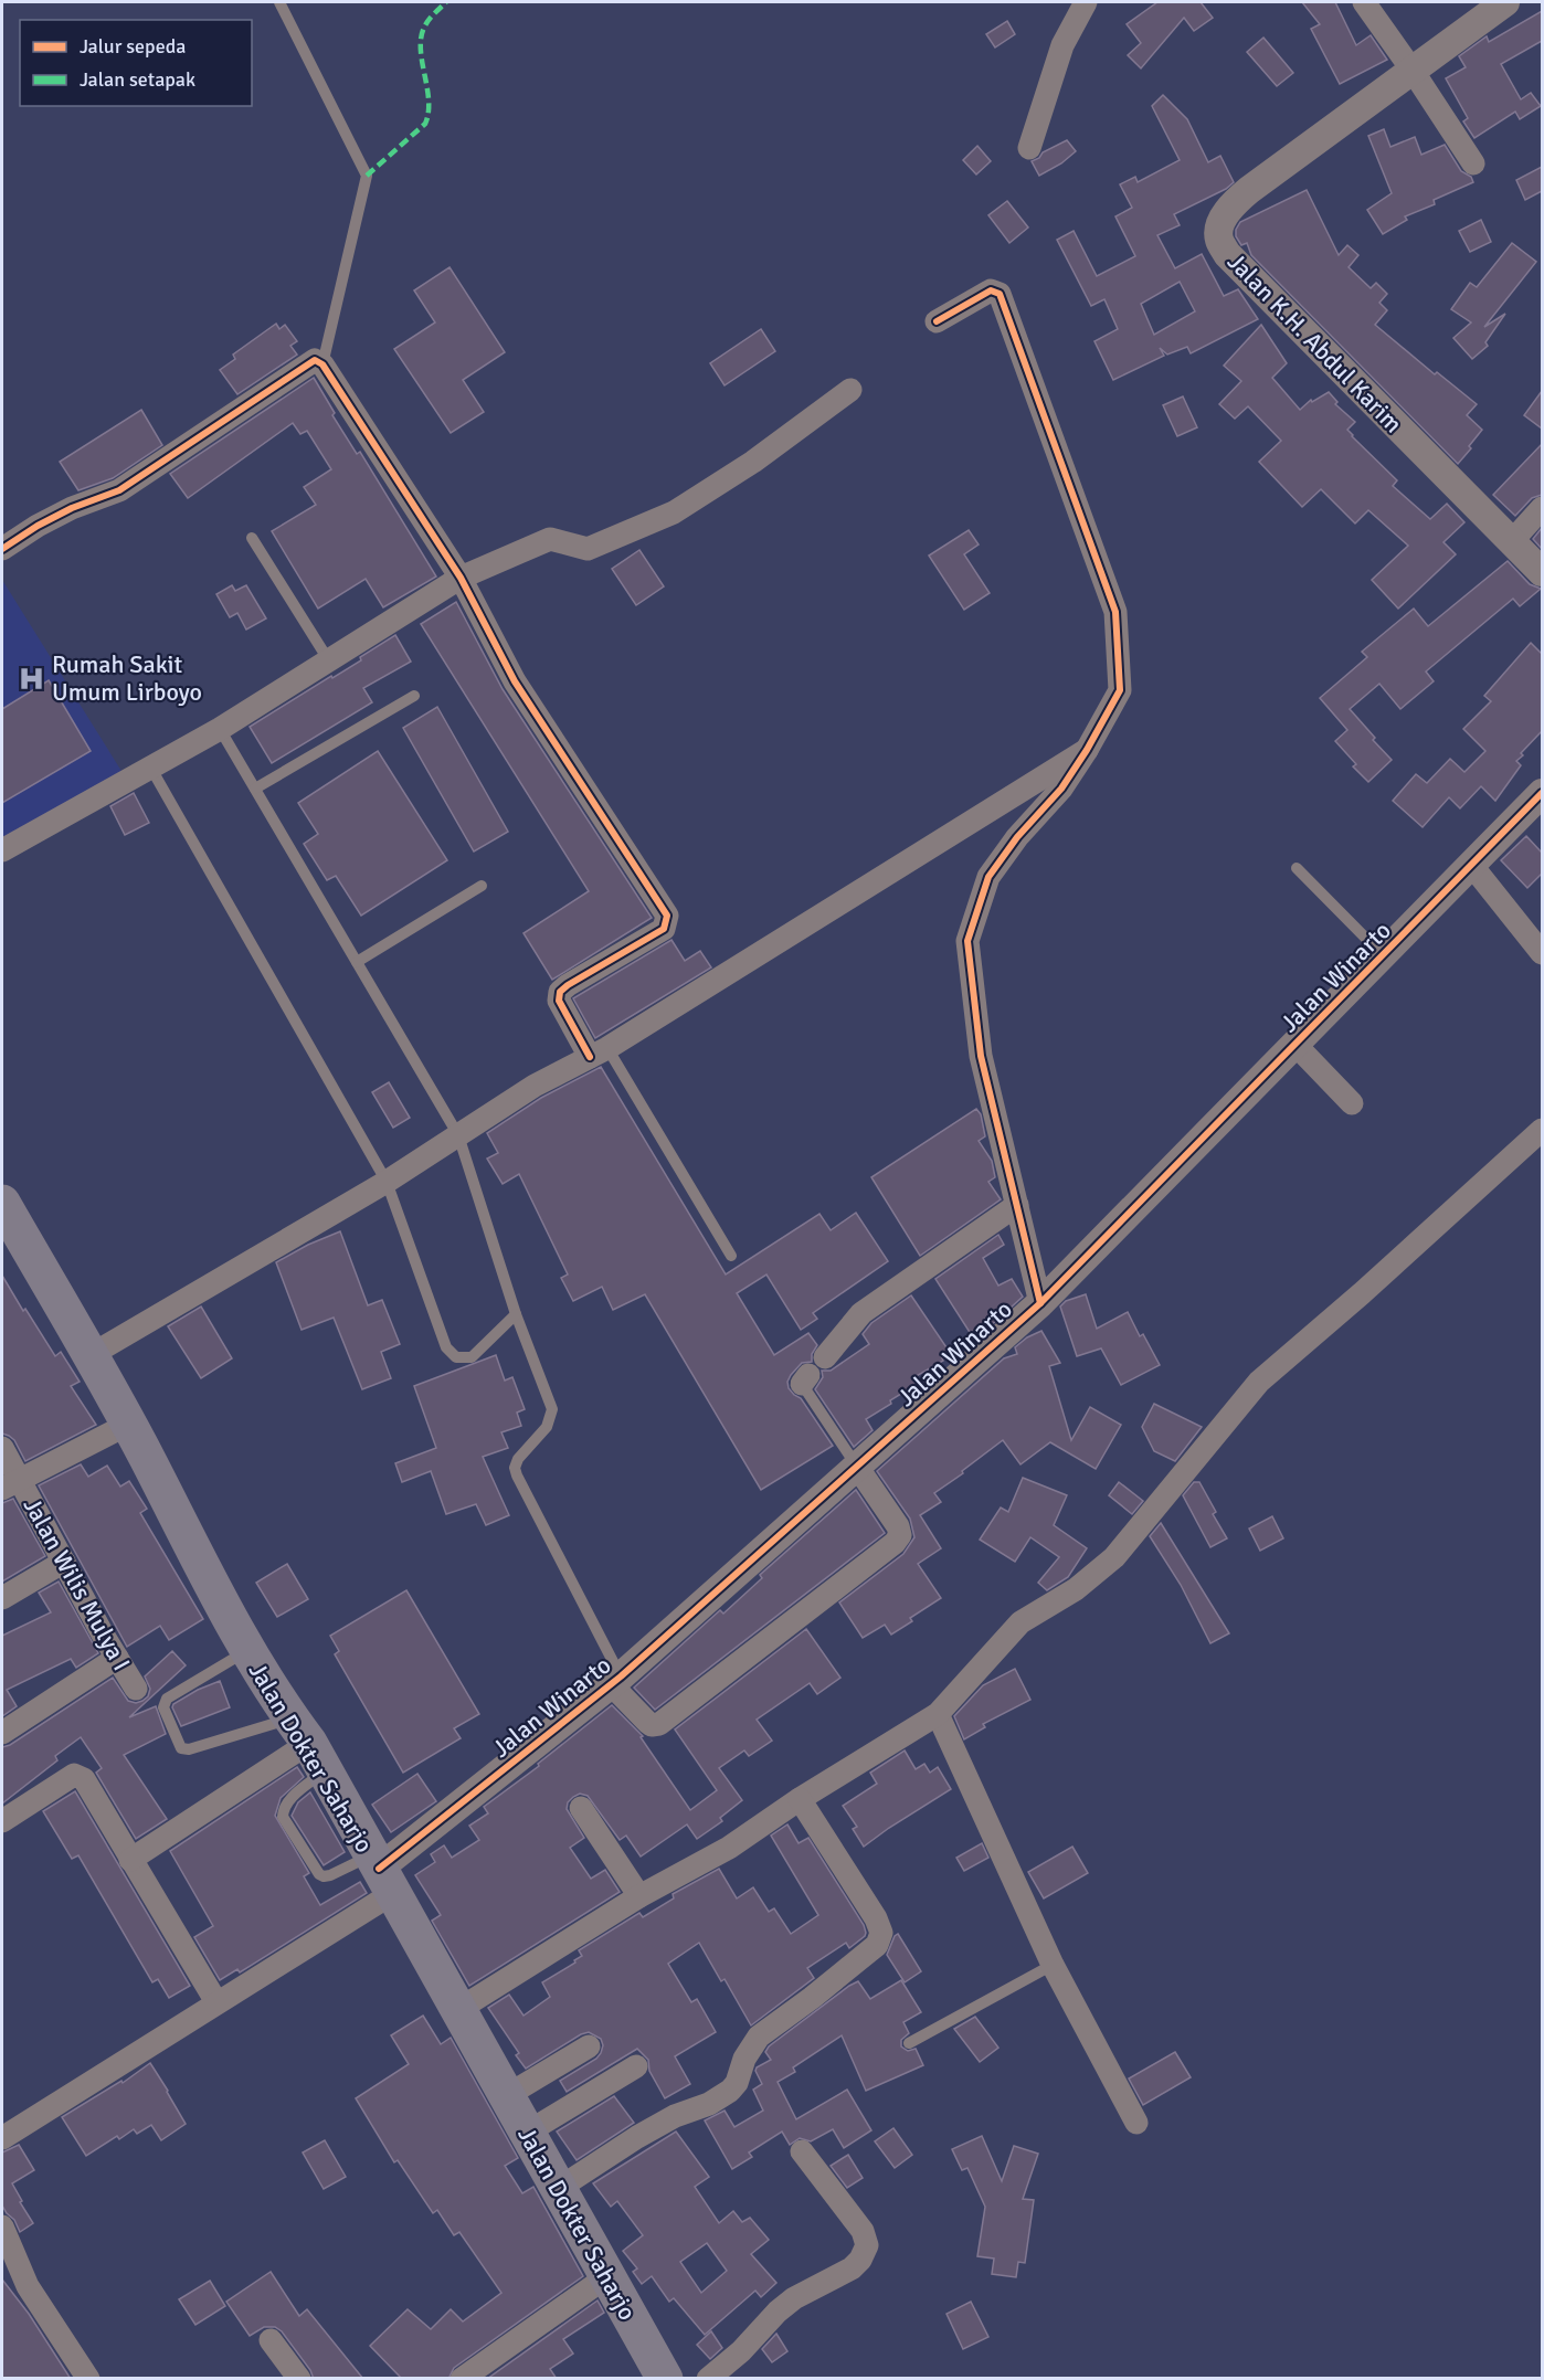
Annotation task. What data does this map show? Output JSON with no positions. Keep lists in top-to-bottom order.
{
  "streets": {
    "highway": ["Jalan Dokter Saharjo"],
    "street": ["Jalan K.H. Abdul Karim", "Jalan Winarto", "Jalan Wilis Mulya I"]
  },
  "crossings": [
    ["Jalan Winarto", "Jalan Dokter Saharjo"]
  ],
  "places": {
    "hospital": ["Rumah Sakit Umum Lirboyo"]
  },
  "legend": ["Jalur sepeda", "Jalan setapak"]
}
